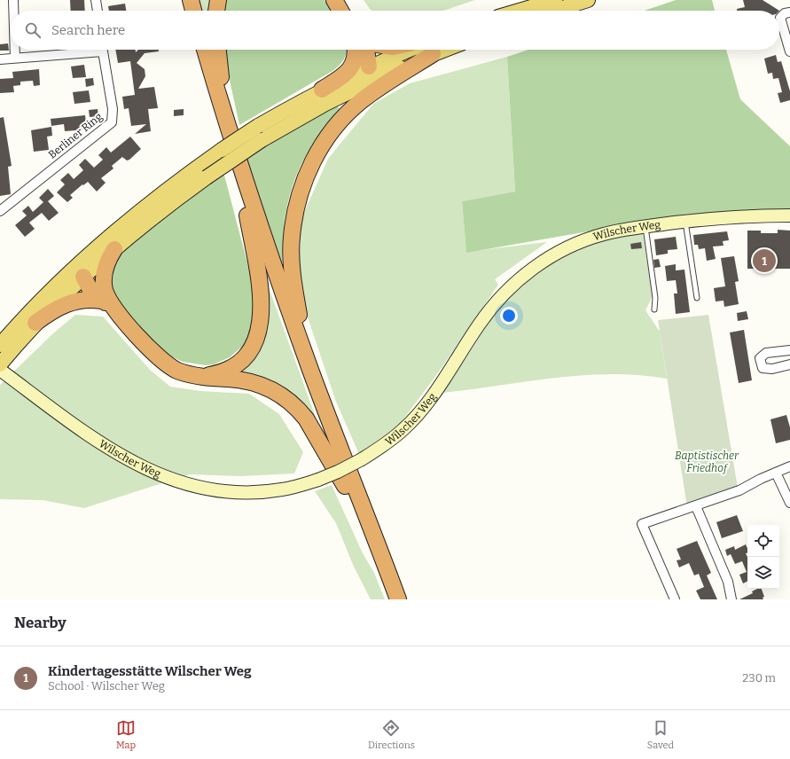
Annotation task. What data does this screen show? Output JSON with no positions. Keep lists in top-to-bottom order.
{
  "streets": {
    "street": ["Berliner Ring", "Wilscher Weg"]
  },
  "parks": ["Baptistischer Friedhof"],
  "page": {
    "search": "Search here",
    "pins": "1",
    "heading": "Nearby",
    "list": [
      {
        "mark": "1",
        "name": "Kindertagesstätte Wilscher Weg",
        "note": "School · Wilscher Weg",
        "value": "230 m"
      }
    ],
    "nav": ["Map", "Directions", "Saved"]
  }
}
